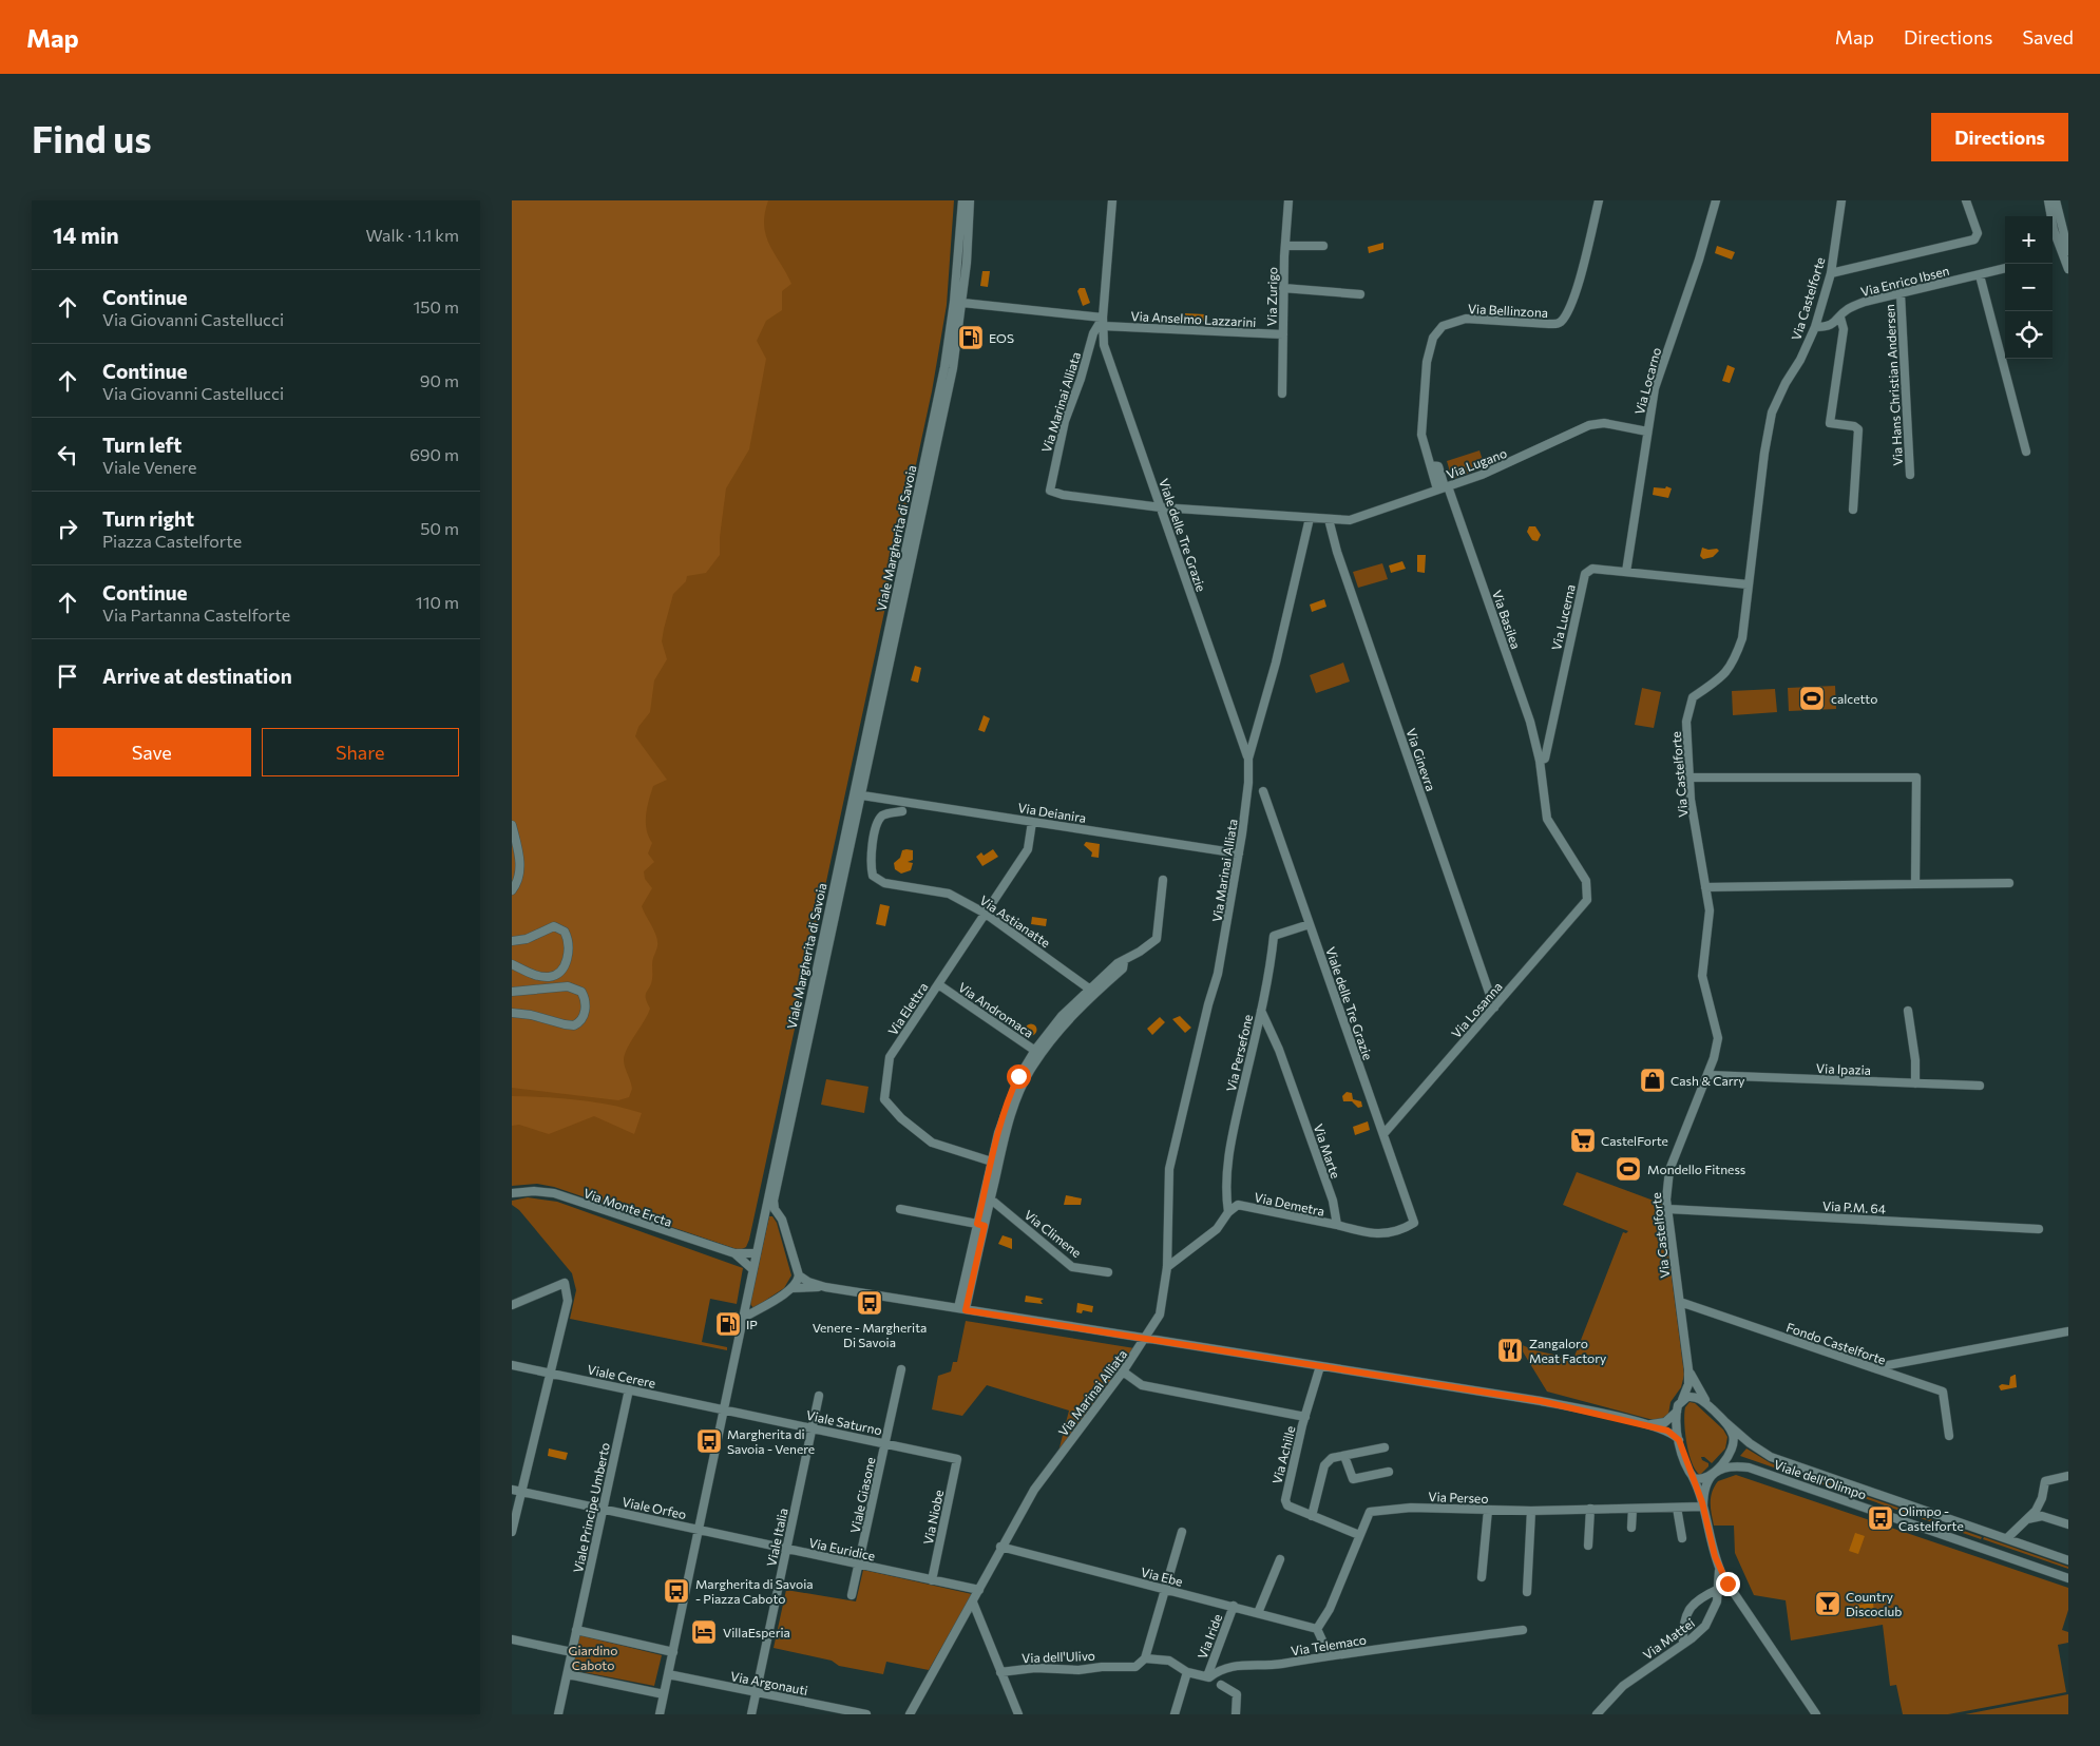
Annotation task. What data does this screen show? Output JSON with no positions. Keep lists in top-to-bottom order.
{
  "streets": {
    "street": [
      "Via Enrico Ibsen",
      "Via Zurigo",
      "Via Castelforte",
      "Via Bellinzona",
      "Via Anselmo Lazzarini",
      "Via Locarno",
      "Via Hans Christian Andersen",
      "Via Marinai Alliata",
      "Via Lugano",
      "Viale delle Tre Grazie",
      "Viale Margherita di Savoia",
      "Via Lucerna",
      "Via Basilea",
      "Via Ginevra",
      "Via Deianira",
      "Via Astianatte",
      "Via Elettra",
      "Via Andromaca",
      "Via Losanna",
      "Via Persefone",
      "Via Ipazia",
      "Via Marte",
      "Via Demetra",
      "Via Monte Ercta",
      "Via P.M. 64",
      "Via Climene",
      "Fondo Castelforte",
      "Viale Cerere",
      "Viale Saturno",
      "Via Achille",
      "Viale dell'Olimpo",
      "Viale Giasone",
      "Via Perseo",
      "Viale Principe Umberto",
      "Viale Orfeo",
      "Via Niobe",
      "Viale Italia",
      "Via Euridice",
      "Via Ebe",
      "Via Iride",
      "Via Mattei",
      "Via Telemaco",
      "Via dell'Ulivo",
      "Via Argonauti"
    ]
  },
  "crossings": [
    ["Via Enrico Ibsen", "Via Castelforte"],
    ["Via Enrico Ibsen", "Via Hans Christian Andersen"],
    ["Via Zurigo", "Via Anselmo Lazzarini"],
    ["Via Castelforte", "Via Lucerna"],
    ["Via Castelforte", "Via Ipazia"],
    ["Via Castelforte", "Via P.M. 64"],
    ["Via Castelforte", "Fondo Castelforte"],
    ["Via Castelforte", "Viale dell'Olimpo"],
    ["Via Bellinzona", "Via Lugano"],
    ["Via Bellinzona", "Via Basilea"],
    ["Via Anselmo Lazzarini", "Via Marinai Alliata"],
    ["Via Anselmo Lazzarini", "Viale delle Tre Grazie"],
    ["Via Anselmo Lazzarini", "Viale Margherita di Savoia"],
    ["Via Locarno", "Via Lugano"],
    ["Via Locarno", "Via Lucerna"],
    ["Via Marinai Alliata", "Via Lugano"],
    ["Via Marinai Alliata", "Viale delle Tre Grazie"],
    ["Via Marinai Alliata", "Via Deianira"],
    ["Via Marinai Alliata", "Via Euridice"],
    ["Via Marinai Alliata", "Via Ebe"],
    ["Via Lugano", "Via Basilea"],
    ["Via Lugano", "Via Ginevra"],
    ["Viale delle Tre Grazie", "Via Losanna"],
    ["Viale delle Tre Grazie", "Via Persefone"],
    ["Viale delle Tre Grazie", "Via Marte"],
    ["Viale delle Tre Grazie", "Via Demetra"],
    ["Viale Margherita di Savoia", "Via Deianira"],
    ["Viale Margherita di Savoia", "Viale Cerere"],
    ["Viale Margherita di Savoia", "Viale Saturno"],
    ["Viale Margherita di Savoia", "Viale Orfeo"],
    ["Viale Margherita di Savoia", "Via Euridice"],
    ["Viale Margherita di Savoia", "Via Argonauti"],
    ["Via Lucerna", "Via Basilea"],
    ["Via Basilea", "Via Losanna"],
    ["Via Ginevra", "Via Losanna"],
    ["Via Deianira", "Via Elettra"],
    ["Via Astianatte", "Via Elettra"],
    ["Via Elettra", "Via Andromaca"],
    ["Via Persefone", "Via Marte"],
    ["Via Persefone", "Via Demetra"],
    ["Via Marte", "Via Demetra"],
    ["Viale Cerere", "Viale Saturno"],
    ["Viale Cerere", "Viale Principe Umberto"],
    ["Viale Saturno", "Viale Giasone"],
    ["Viale Saturno", "Via Niobe"],
    ["Viale Saturno", "Viale Italia"],
    ["Via Achille", "Via Perseo"],
    ["Viale Giasone", "Via Euridice"],
    ["Via Perseo", "Via Ebe"],
    ["Viale Principe Umberto", "Viale Orfeo"],
    ["Viale Orfeo", "Via Euridice"],
    ["Via Niobe", "Via Euridice"],
    ["Viale Italia", "Via Euridice"],
    ["Viale Italia", "Via Argonauti"],
    ["Via Ebe", "Via Iride"],
    ["Via Iride", "Via Telemaco"]
  ],
  "parks": ["Giardino Caboto"],
  "places": {
    "fuel station": ["EOS", "IP"],
    "sports": ["calcetto", "Mondello Fitness"],
    "shop": ["Cash & Carry"],
    "supermarket": ["CastelForte"],
    "bus stop": [
      "Venere - Margherita Di Savoia",
      "Margherita di Savoia - Venere",
      "Olimpo - Castelforte",
      "Margherita di Savoia - Piazza Caboto"
    ],
    "restaurant": ["Zangaloro Meat Factory"],
    "bar": ["Country Discoclub"],
    "hotel": ["VillaEsperia"]
  },
  "page": {
    "header": "Map",
    "nav": ["Map", "Directions", "Saved"],
    "buttons": [
      "Directions",
      ["Save", "Share"]
    ],
    "title": "Find us",
    "heading": ["14 min", "Walk · 1.1 km"],
    "map_buttons": ["+", "−"],
    "list": [
      ["Continue", "Via Giovanni Castellucci", "150 m"],
      ["Continue", "Via Giovanni Castellucci", "90 m"],
      ["Turn left", "Viale Venere", "690 m"],
      ["Turn right", "Piazza Castelforte", "50 m"],
      ["Continue", "Via Partanna Castelforte", "110 m"],
      "Arrive at destination"
    ]
  }
}
